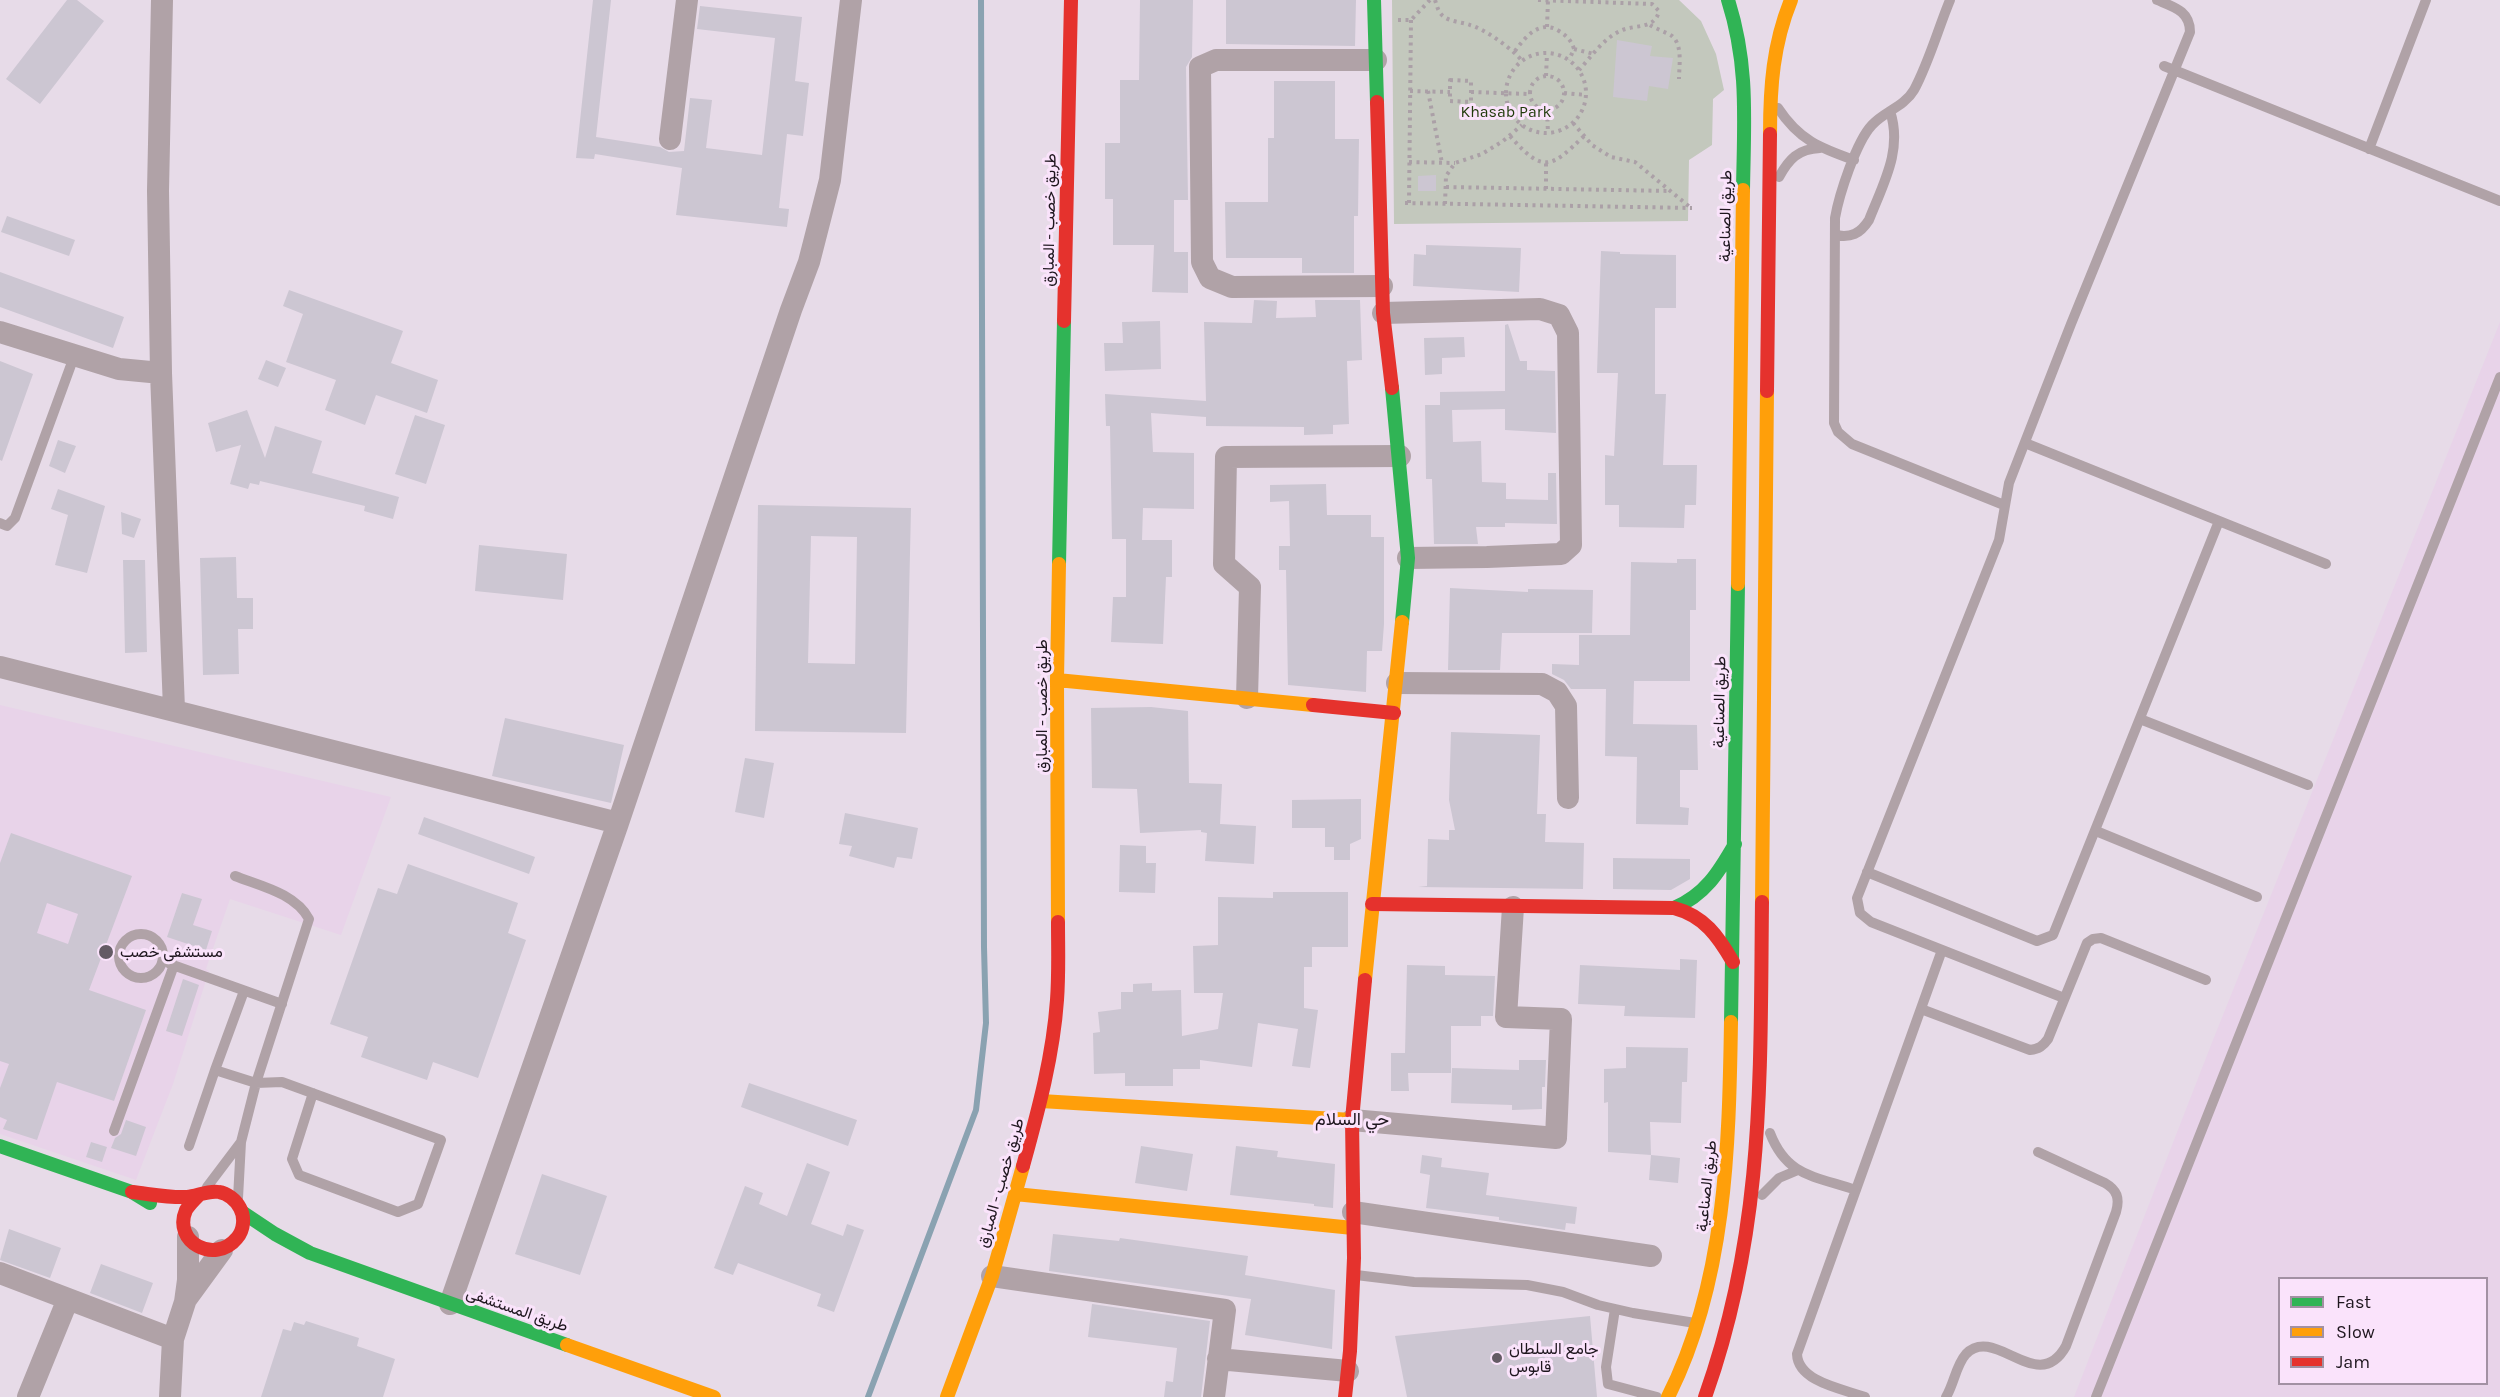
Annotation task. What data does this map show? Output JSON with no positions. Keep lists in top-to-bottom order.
{
  "streets": {
    "main road": ["طريق الصناعية", "طريق خصب - المبارق", "طريق المستشفى"]
  },
  "districts": ["حي السلام"],
  "parks": ["Khasab Park"],
  "places": ["مستشفى خصب", "جامع السلطان قابوس"],
  "legend": ["Fast", "Slow", "Jam"]
}
